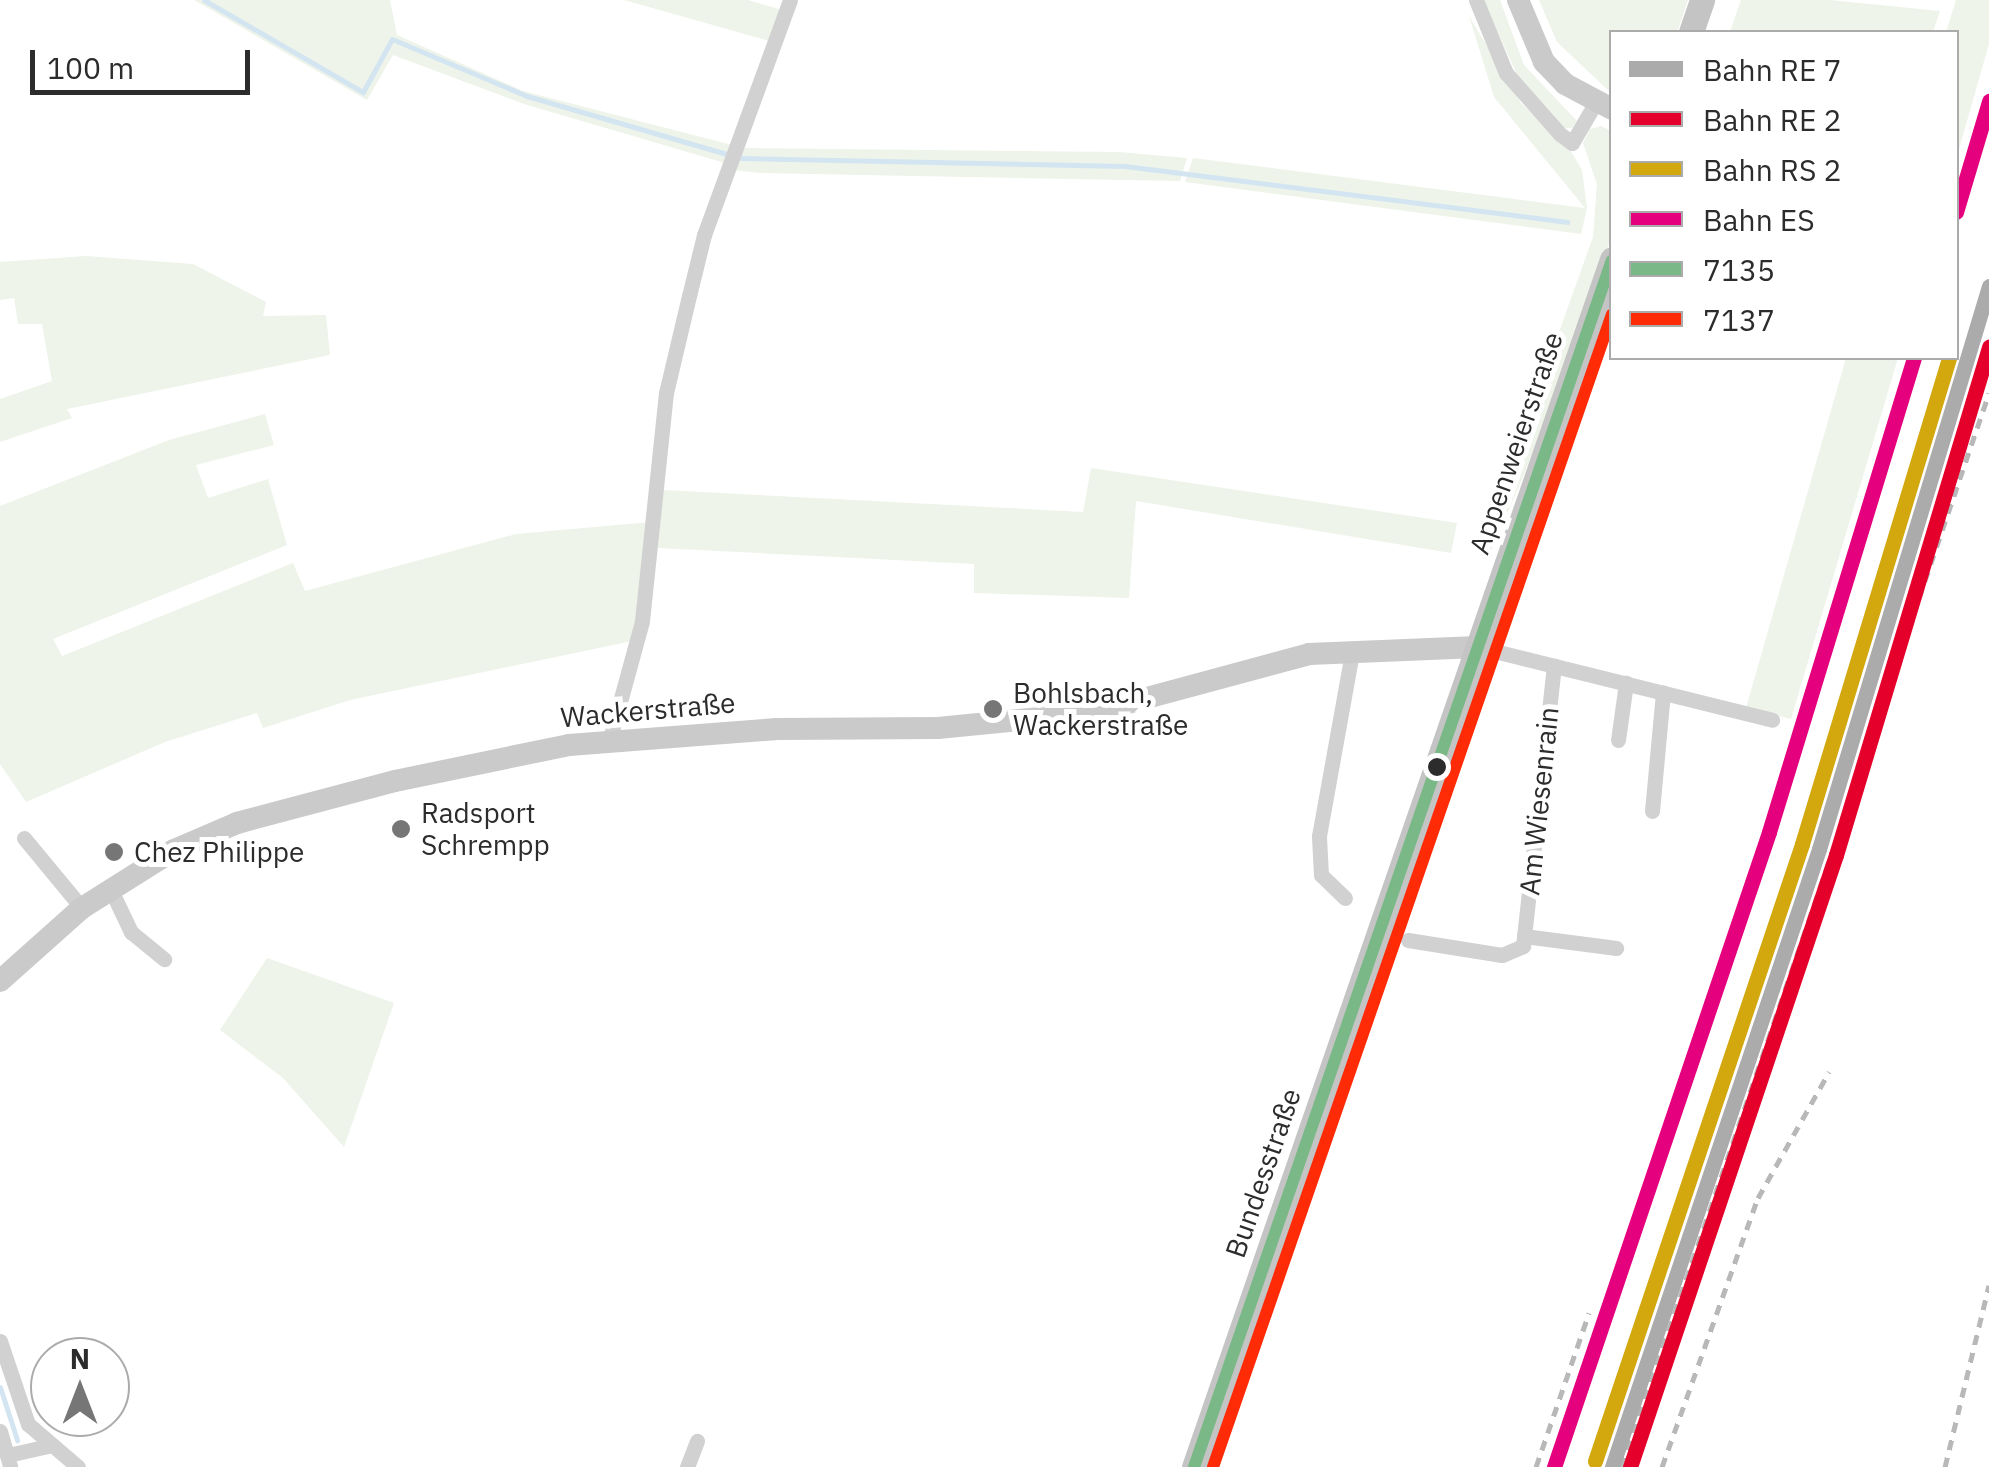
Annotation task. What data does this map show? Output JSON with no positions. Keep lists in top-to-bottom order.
{
  "streets": {
    "main road": ["Appenweierstraße", "Bundesstraße"],
    "street": ["Wackerstraße", "Am Wiesenrain"]
  },
  "crossings": [
    ["Appenweierstraße", "Wackerstraße"],
    ["Appenweierstraße", "Bundesstraße"],
    ["Wackerstraße", "Am Wiesenrain"]
  ],
  "places": ["Bohlsbach, Wackerstraße", "Radsport Schrempp", "Chez Philippe"],
  "lines": ["rail line ES", "transit line 7135", "transit line 7137"],
  "legend": [
    "Bahn RE 7",
    "Bahn RE 2",
    "Bahn RS 2",
    "Bahn ES",
    "7135",
    "7137"
  ],
  "scale_bar": "100 m",
  "north": "top"
}
